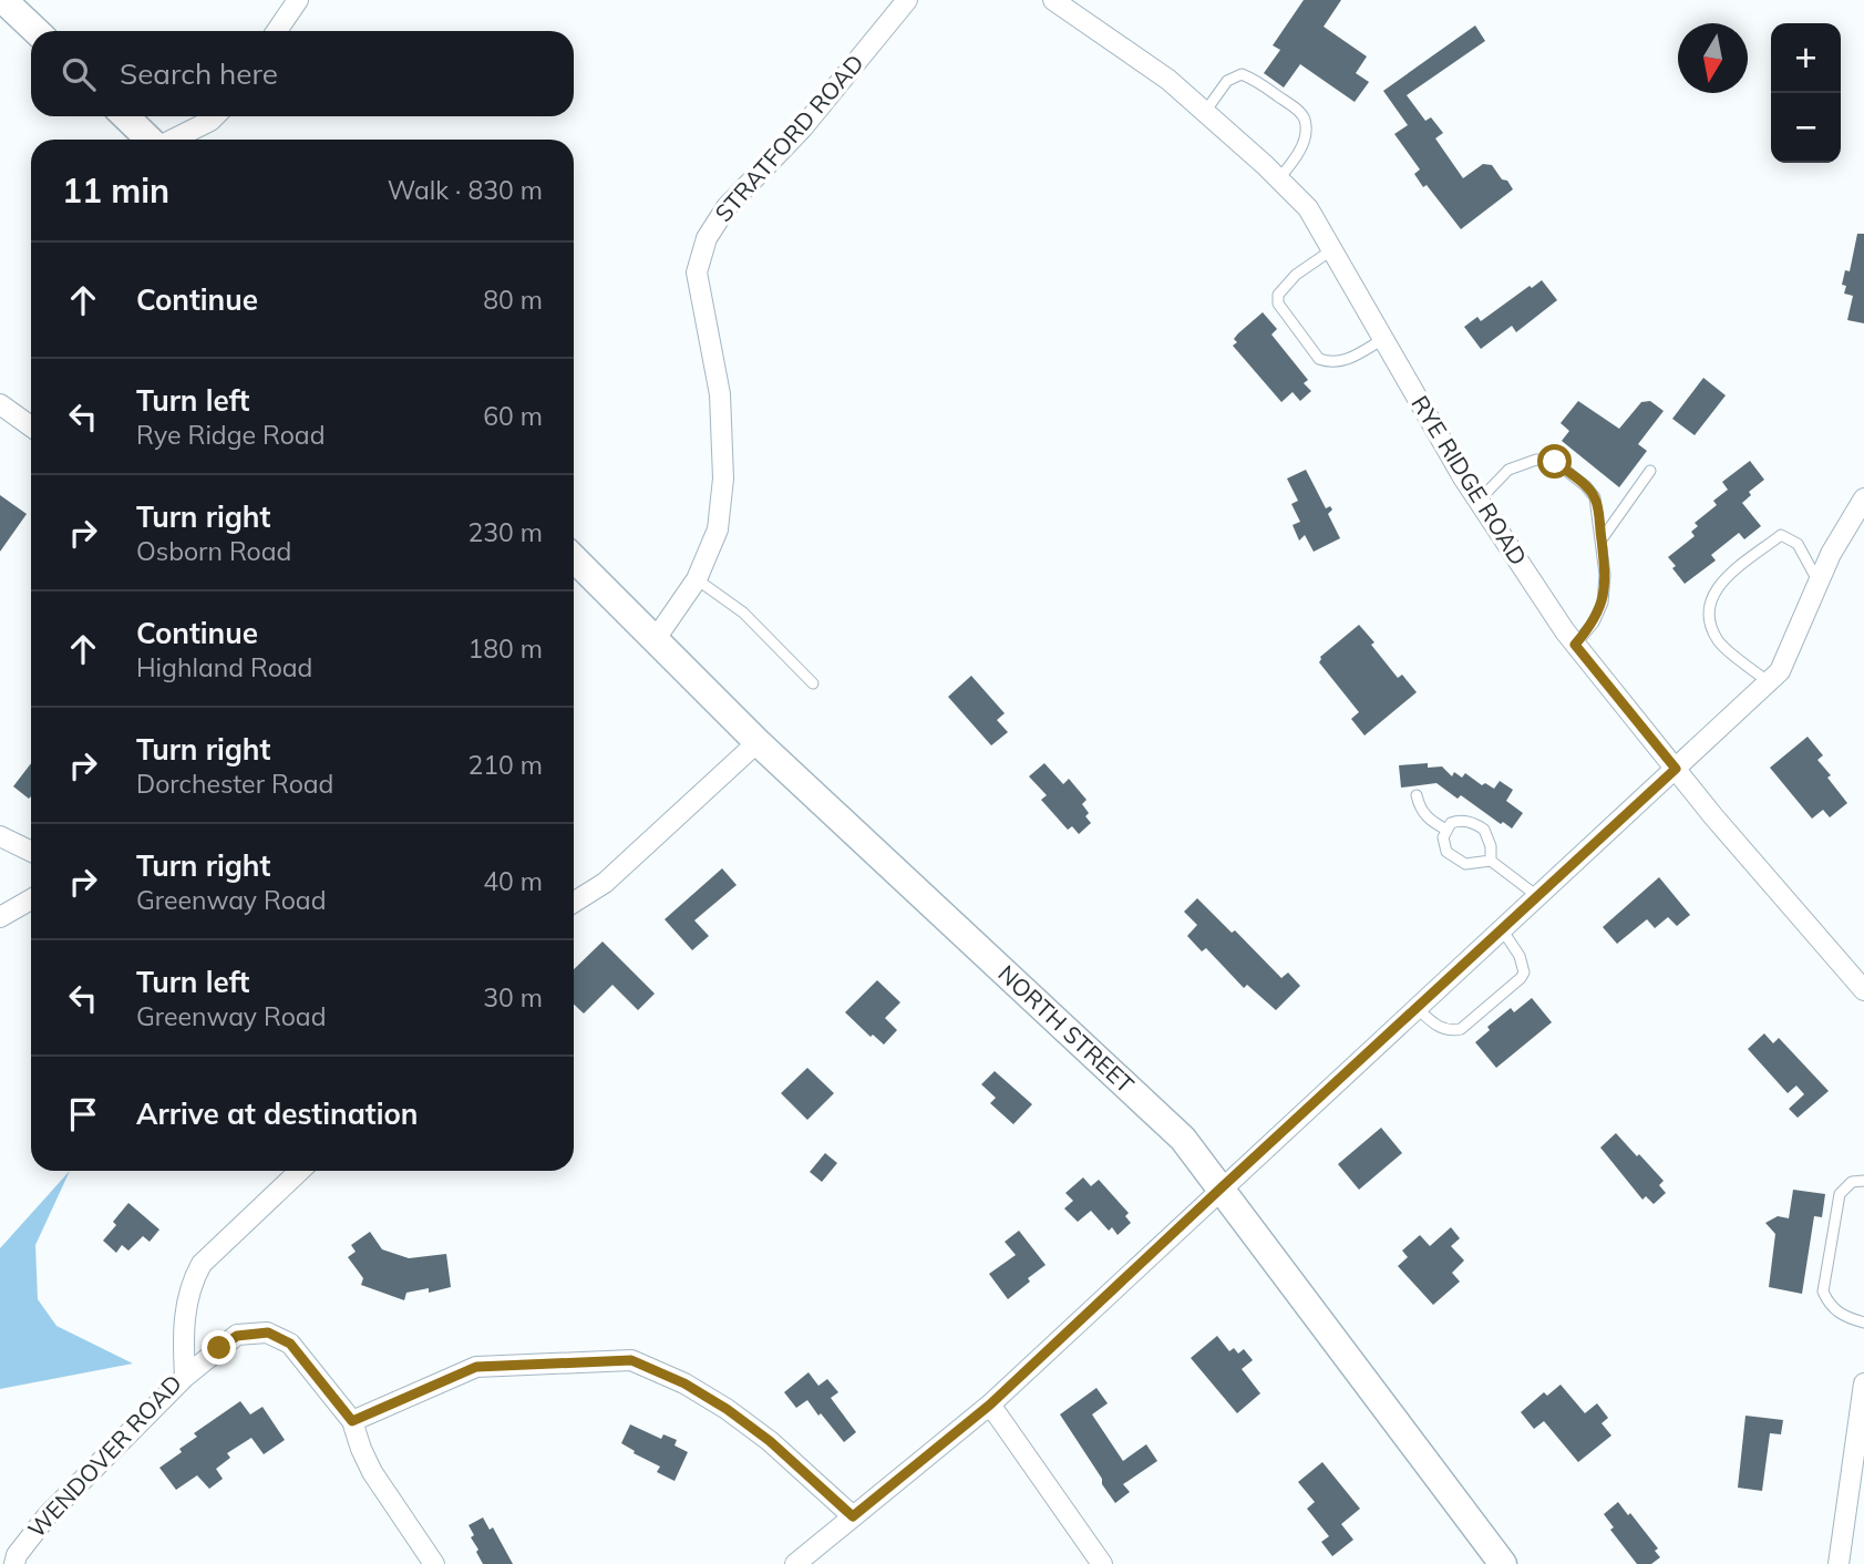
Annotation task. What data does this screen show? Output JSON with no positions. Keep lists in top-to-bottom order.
{
  "streets": {
    "main road": ["NORTH STREET"],
    "street": ["STRATFORD ROAD", "RYE RIDGE ROAD", "WENDOVER ROAD"]
  },
  "crossings": [
    ["STRATFORD ROAD", "NORTH STREET"]
  ],
  "north": "bottom",
  "page": {
    "map_buttons": ["+", "−"],
    "search": "Search here",
    "heading": ["11 min", "Walk · 830 m"],
    "list": [
      ["Continue", "80 m"],
      ["Turn left", "Rye Ridge Road", "60 m"],
      ["Turn right", "Osborn Road", "230 m"],
      ["Continue", "Highland Road", "180 m"],
      ["Turn right", "Dorchester Road", "210 m"],
      ["Turn right", "Greenway Road", "40 m"],
      ["Turn left", "Greenway Road", "30 m"],
      "Arrive at destination"
    ]
  }
}
